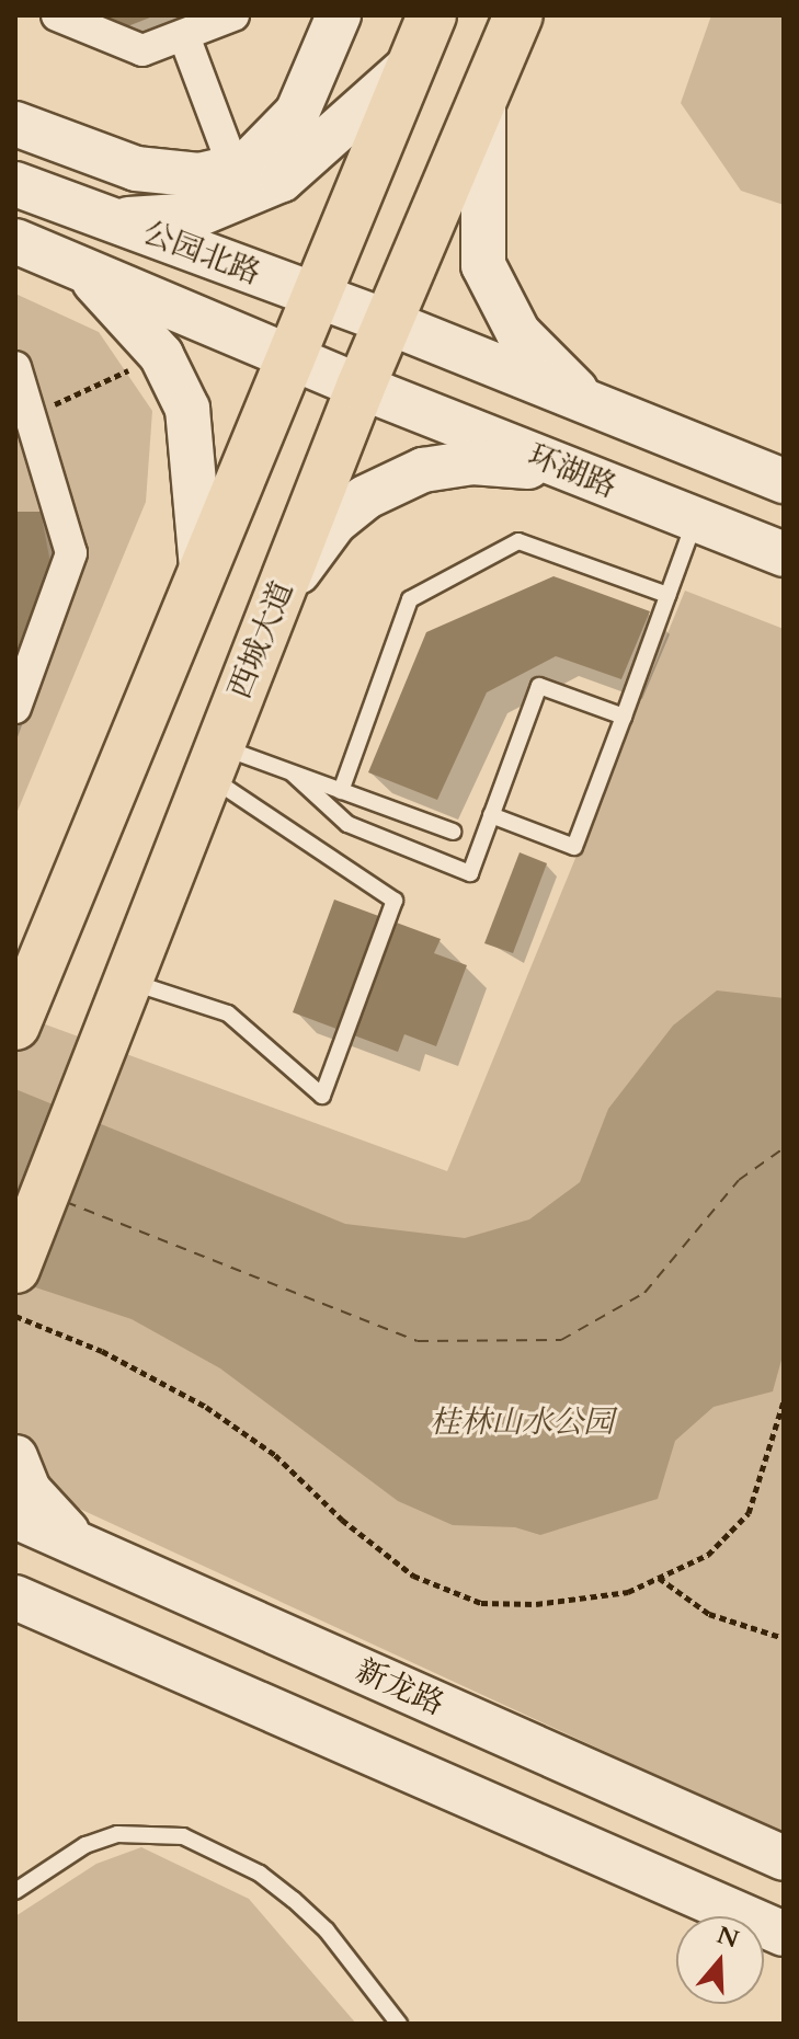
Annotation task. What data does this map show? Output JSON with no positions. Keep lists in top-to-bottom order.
{
  "streets": {
    "highway": ["西城大道"],
    "main road": ["公园北路", "环湖路", "新龙路"]
  },
  "crossings": [
    ["公园北路", "环湖路"],
    ["公园北路", "西城大道"],
    ["环湖路", "西城大道"]
  ],
  "parks": ["桂林山水公园"],
  "north": "top"
}
